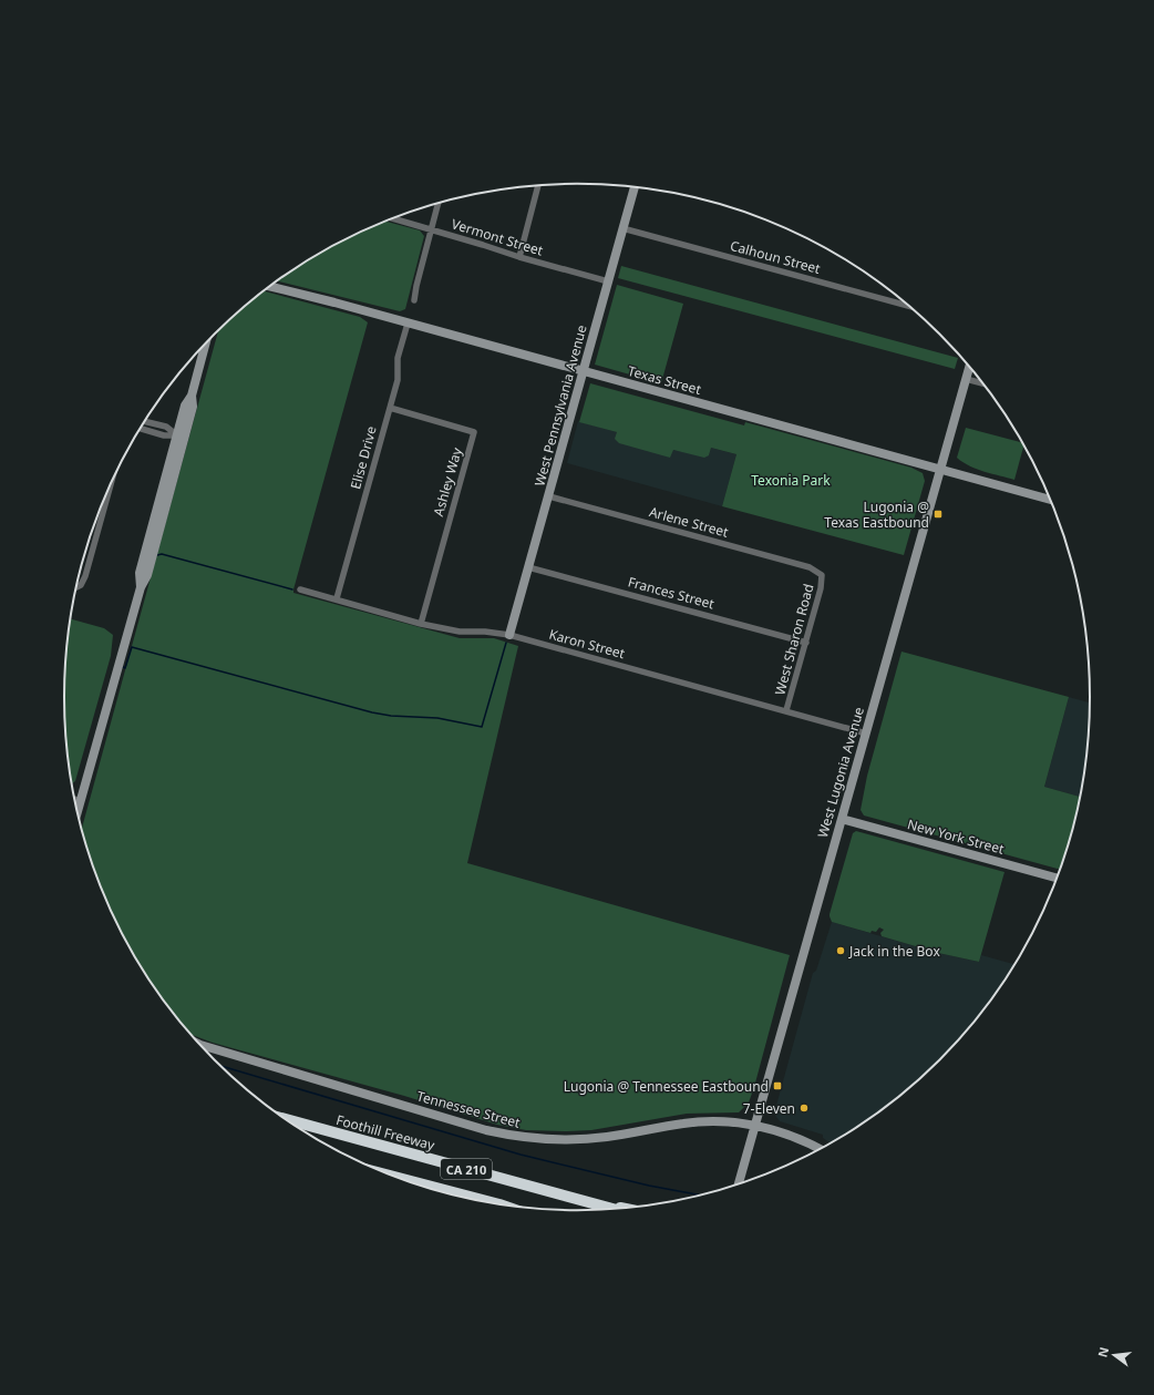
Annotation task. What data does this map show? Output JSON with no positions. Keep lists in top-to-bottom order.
{
  "streets": {
    "highway": ["Foothill Freeway", "CA 210"],
    "street": [
      "Vermont Street",
      "Calhoun Street",
      "Texas Street",
      "West Pennsylvania Avenue",
      "Elise Drive",
      "Ashley Way",
      "Arlene Street",
      "Frances Street",
      "West Sharon Road",
      "Karon Street",
      "West Lugonia Avenue",
      "New York Street",
      "Tennessee Street"
    ]
  },
  "crossings": [
    ["Vermont Street", "West Pennsylvania Avenue"],
    ["Calhoun Street", "West Pennsylvania Avenue"],
    ["Texas Street", "West Pennsylvania Avenue"],
    ["Texas Street", "Elise Drive"],
    ["Texas Street", "West Lugonia Avenue"],
    ["West Pennsylvania Avenue", "Arlene Street"],
    ["West Pennsylvania Avenue", "Frances Street"],
    ["West Pennsylvania Avenue", "Karon Street"],
    ["Elise Drive", "Ashley Way"],
    ["Elise Drive", "Karon Street"],
    ["Ashley Way", "Karon Street"],
    ["Arlene Street", "West Sharon Road"],
    ["Frances Street", "West Sharon Road"],
    ["West Sharon Road", "Karon Street"],
    ["Karon Street", "West Lugonia Avenue"],
    ["West Lugonia Avenue", "New York Street"],
    ["West Lugonia Avenue", "Tennessee Street"]
  ],
  "parks": ["Texonia Park"],
  "places": {
    "transit": ["Lugonia @ Texas Eastbound", "Lugonia @ Tennessee Eastbound"],
    "other": ["Jack in the Box", "7-Eleven"]
  },
  "north": "left"
}
